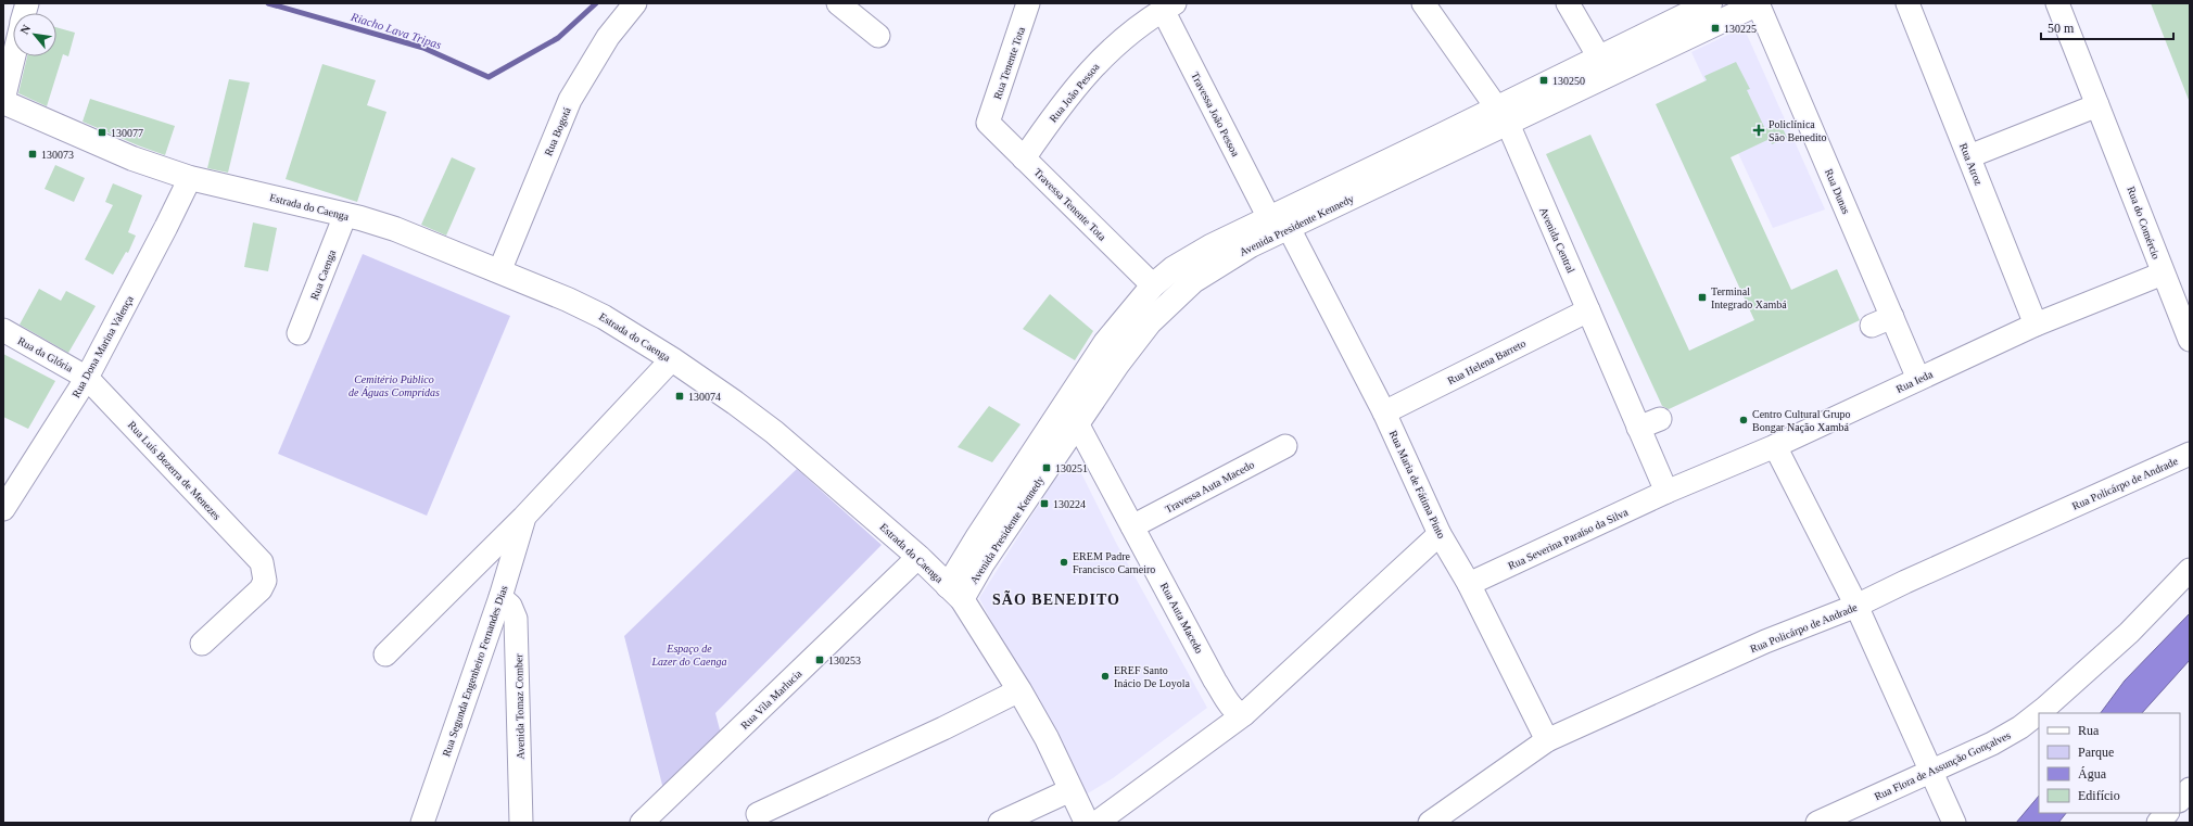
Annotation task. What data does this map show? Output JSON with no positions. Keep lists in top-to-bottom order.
{
  "streets": {
    "main road": ["Estrada do Caenga", "Avenida Presidente Kennedy"],
    "street": [
      "Rua Tenente Tota",
      "Rua João Pessoa",
      "Travessa João Pessoa",
      "Rua Bogotá",
      "Rua Atroz",
      "Rua Dunas",
      "Travessa Tenente Tota",
      "Rua do Comércio",
      "Avenida Central",
      "Rua Caenga",
      "Rua Dona Marina Valença",
      "Rua da Glória",
      "Rua Helena Barreto",
      "Rua Ieda",
      "Rua Luís Bezerra de Menezes",
      "Rua Policárpo de Andrade",
      "Rua Maria de Fátima Pinto",
      "Travessa Auta Macedo",
      "Rua Severina Paraíso da Silva",
      "Rua Auta Macedo",
      "Rua Segunda Engenheiro Fernandes Dias",
      "Rua Vila Marlucia",
      "Avenida Tomaz Comber",
      "Rua Flora de Assunção Gonçalves"
    ]
  },
  "crossings": [
    ["Rua Tenente Tota", "Travessa Tenente Tota"],
    ["Rua João Pessoa", "Travessa João Pessoa"],
    ["Rua João Pessoa", "Travessa Tenente Tota"],
    ["Travessa João Pessoa", "Avenida Presidente Kennedy"],
    ["Travessa João Pessoa", "Rua Maria de Fátima Pinto"],
    ["Rua Bogotá", "Estrada do Caenga"],
    ["Rua Atroz", "Rua Ieda"],
    ["Rua Dunas", "Avenida Presidente Kennedy"],
    ["Rua Dunas", "Rua Ieda"],
    ["Travessa Tenente Tota", "Avenida Presidente Kennedy"],
    ["Estrada do Caenga", "Avenida Presidente Kennedy"],
    ["Estrada do Caenga", "Rua Caenga"],
    ["Estrada do Caenga", "Rua Dona Marina Valença"],
    ["Estrada do Caenga", "Rua Segunda Engenheiro Fernandes Dias"],
    ["Estrada do Caenga", "Rua Vila Marlucia"],
    ["Rua do Comércio", "Rua Ieda"],
    ["Avenida Presidente Kennedy", "Avenida Central"],
    ["Avenida Presidente Kennedy", "Rua Maria de Fátima Pinto"],
    ["Avenida Presidente Kennedy", "Rua Auta Macedo"],
    ["Avenida Central", "Rua Helena Barreto"],
    ["Avenida Central", "Rua Ieda"],
    ["Avenida Central", "Rua Severina Paraíso da Silva"],
    ["Rua Dona Marina Valença", "Rua da Glória"],
    ["Rua Dona Marina Valença", "Rua Luís Bezerra de Menezes"],
    ["Rua da Glória", "Rua Luís Bezerra de Menezes"],
    ["Rua Helena Barreto", "Rua Maria de Fátima Pinto"],
    ["Rua Ieda", "Rua Severina Paraíso da Silva"],
    ["Rua Policárpo de Andrade", "Rua Maria de Fátima Pinto"],
    ["Rua Maria de Fátima Pinto", "Rua Severina Paraíso da Silva"],
    ["Travessa Auta Macedo", "Rua Auta Macedo"],
    ["Rua Segunda Engenheiro Fernandes Dias", "Avenida Tomaz Comber"]
  ],
  "districts": ["SÃO BENEDITO"],
  "water": ["Riacho Lava Tripas"],
  "parks": ["Cemitério Público de Águas Compridas", "Espaço de Lazer do Caenga"],
  "places": {
    "transit": [
      "130225",
      "130250",
      "130077",
      "130073",
      "Terminal Integrado Xambá",
      "130074",
      "130251",
      "130224",
      "130253"
    ],
    "health": ["Policlínica São Benedito"],
    "other": ["Centro Cultural Grupo Bongar Nação Xambá", "EREM Padre Francisco Carneiro", "EREF Santo Inácio De Loyola"]
  },
  "legend": [
    "Rua",
    "Parque",
    "Água",
    "Edifício"
  ],
  "scale_bar": "50 m",
  "north": "top left"
}
